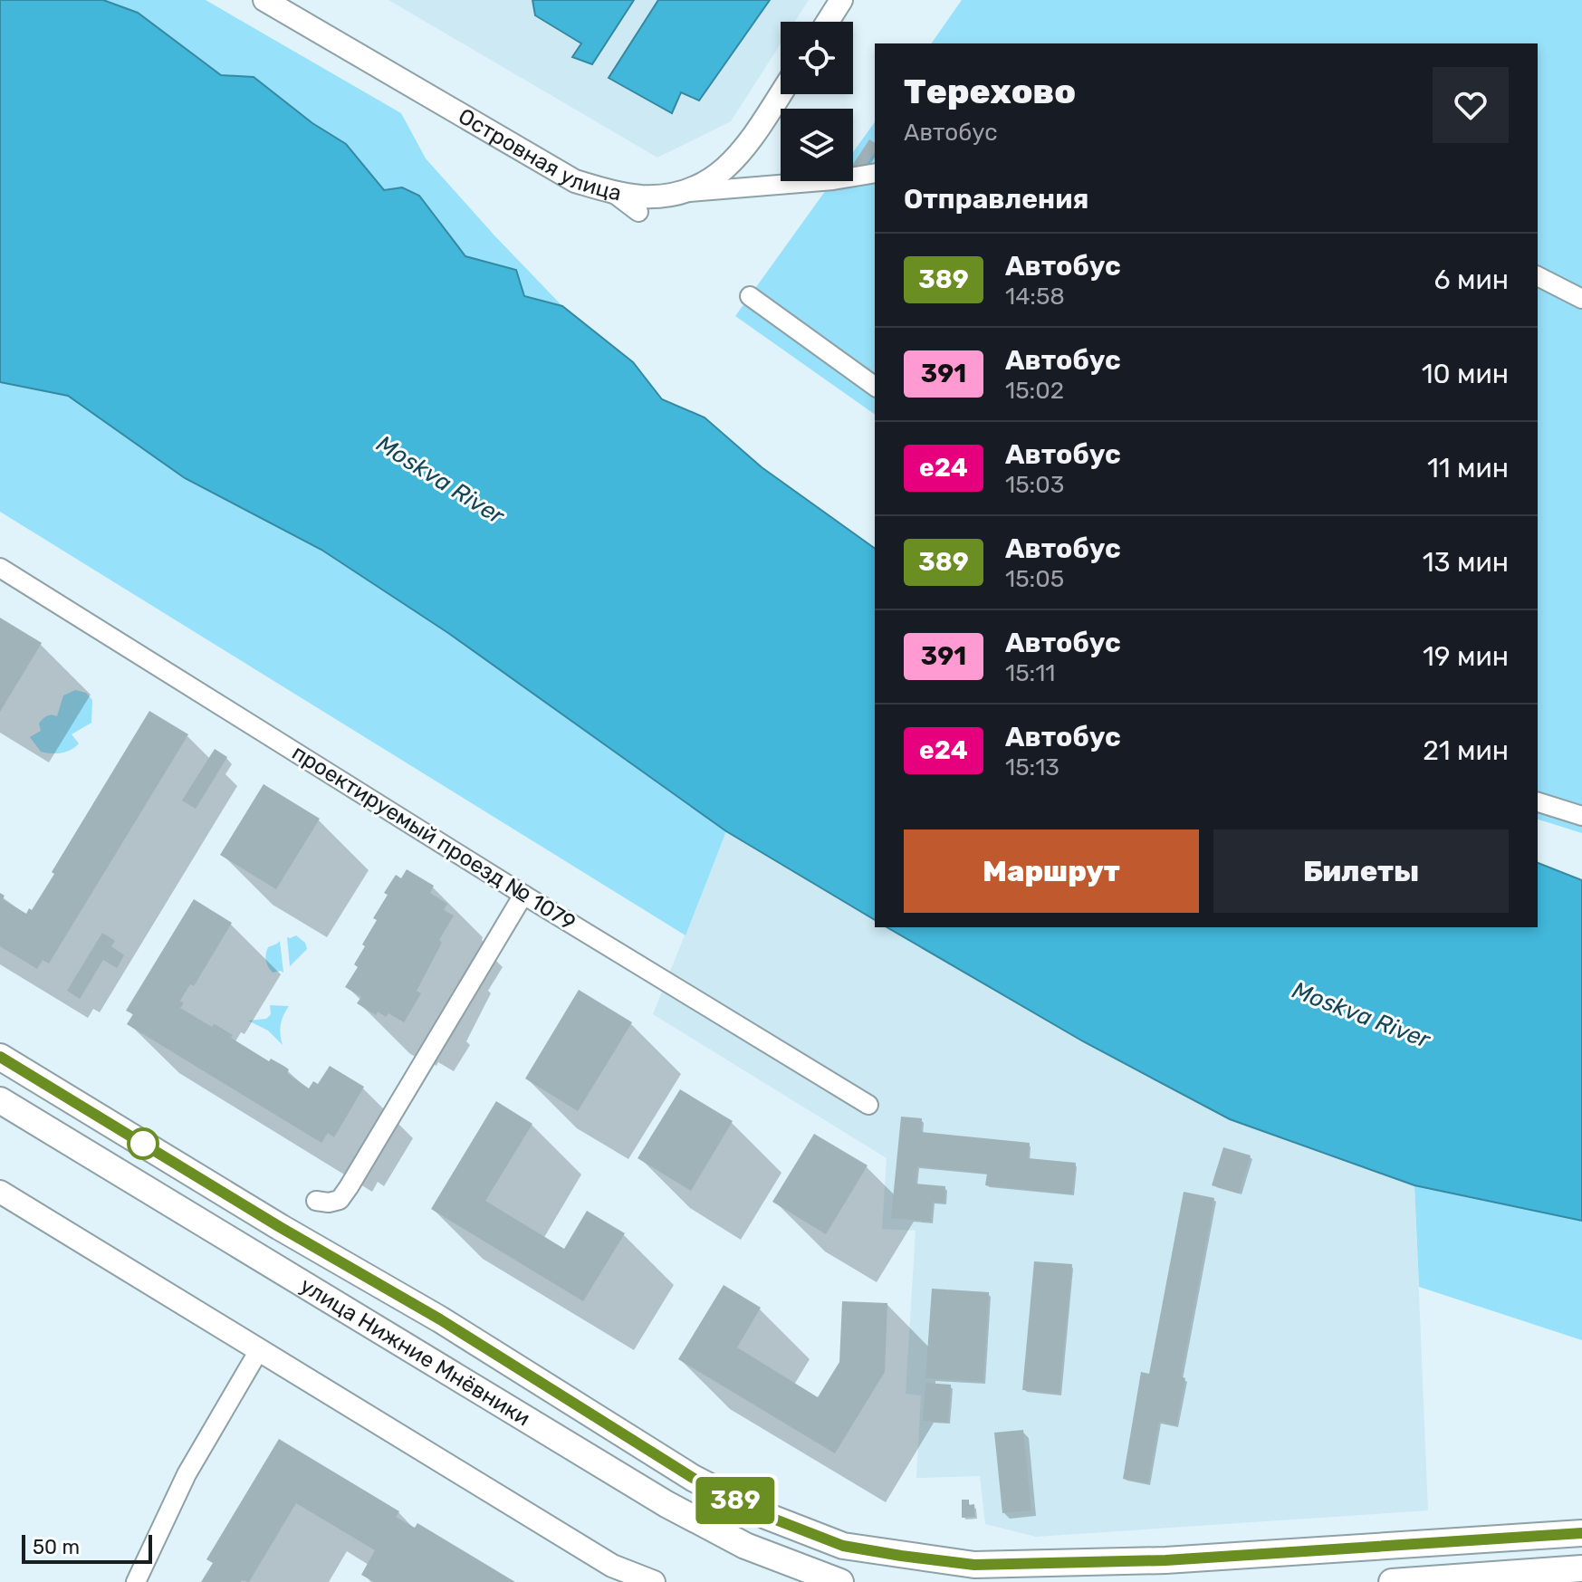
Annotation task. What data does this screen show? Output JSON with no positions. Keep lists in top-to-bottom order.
{
  "streets": {
    "main road": ["улица Нижние Мнёвники"],
    "street": ["Островная улица", "проектируемый проезд № 1079"]
  },
  "water": ["Moskva River"],
  "lines": ["bus line 389"],
  "scale_bar": "50 m",
  "page": {
    "on_map": "389",
    "heading": [
      ["Терехово", "Автобус"],
      "Отправления"
    ],
    "list": [
      {
        "mark": "389",
        "name": "Автобус",
        "note": "14:58",
        "value": "6 мин"
      },
      {
        "mark": "391",
        "name": "Автобус",
        "note": "15:02",
        "value": "10 мин"
      },
      {
        "mark": "е24",
        "name": "Автобус",
        "note": "15:03",
        "value": "11 мин"
      },
      {
        "mark": "389",
        "name": "Автобус",
        "note": "15:05",
        "value": "13 мин"
      },
      {
        "mark": "391",
        "name": "Автобус",
        "note": "15:11",
        "value": "19 мин"
      },
      {
        "mark": "е24",
        "name": "Автобус",
        "note": "15:13",
        "value": "21 мин"
      }
    ],
    "buttons": ["Маршрут", "Билеты"],
    "scale": "50 m"
  }
}
